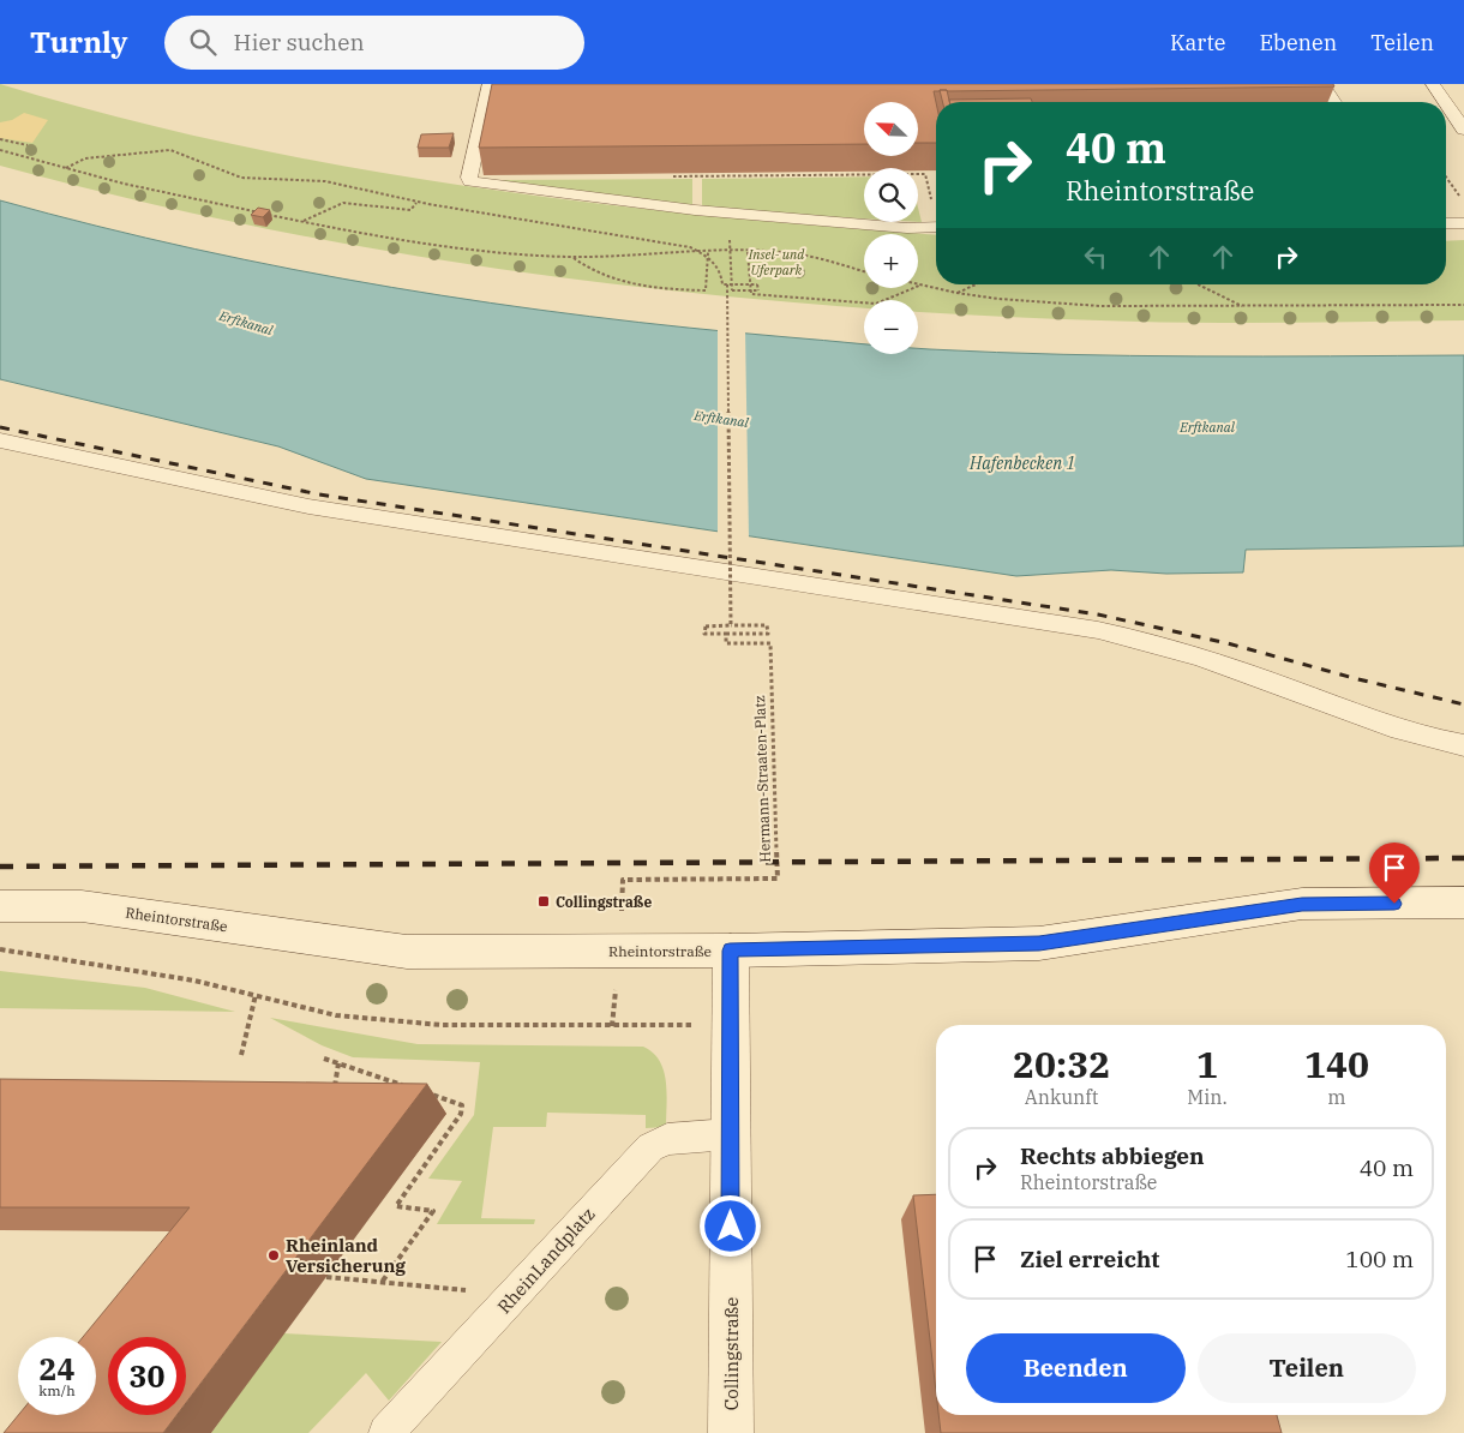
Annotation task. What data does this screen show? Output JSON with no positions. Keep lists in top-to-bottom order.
{
  "streets": {
    "main road": ["Rheintorstraße", "Collingstraße"],
    "lane": ["RheinLandplatz"],
    "path": ["Hermann-Straaten-Platz"]
  },
  "crossings": [
    ["Rheintorstraße", "Collingstraße"],
    ["RheinLandplatz", "Collingstraße"]
  ],
  "water": ["Erftkanal", "Hafenbecken 1"],
  "parks": ["Insel- und Uferpark"],
  "places": {
    "transit": ["Collingstraße"],
    "other": ["Rheinland Versicherung"]
  },
  "north": "top left",
  "page": {
    "header": "Turnly",
    "search": "Hier suchen",
    "nav": ["Karte", "Ebenen", "Teilen"],
    "map_buttons": ["+", "−"],
    "turn": ["40 m", "Rheintorstraße"],
    "eta": [
      "20:32",
      "Ankunft",
      "1",
      "Min.",
      "140",
      "m"
    ],
    "list": [
      {
        "name": "Rechts abbiegen",
        "note": "Rheintorstraße",
        "value": "40 m"
      },
      {
        "name": "Ziel erreicht",
        "value": "100 m"
      }
    ],
    "buttons": ["Beenden", "Teilen"],
    "speed": "24 km/h",
    "limit": "30"
  }
}
